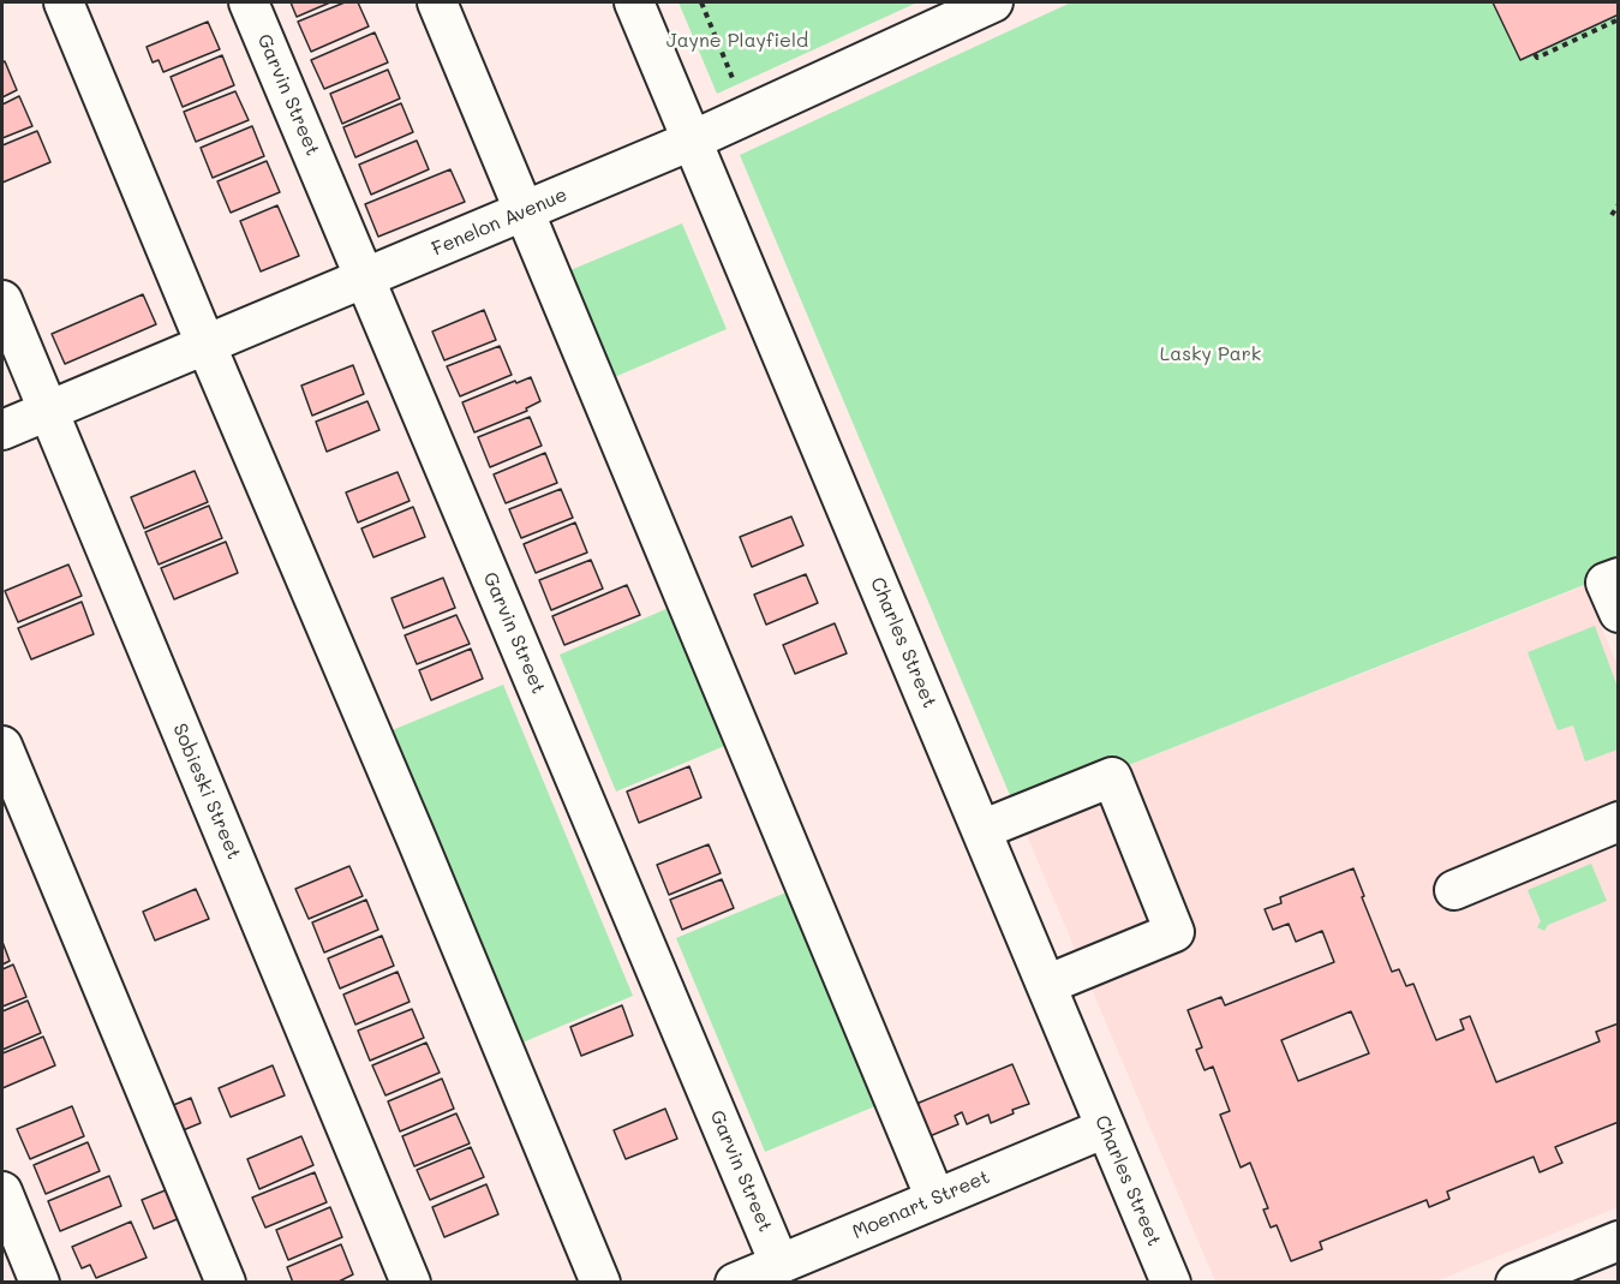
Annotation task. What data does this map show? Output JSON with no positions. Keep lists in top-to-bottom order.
{
  "streets": {
    "street": [
      "Garvin Street",
      "Fenelon Avenue",
      "Charles Street",
      "Sobieski Street",
      "Moenart Street"
    ]
  },
  "crossings": [
    ["Garvin Street", "Fenelon Avenue"],
    ["Garvin Street", "Moenart Street"],
    ["Fenelon Avenue", "Charles Street"],
    ["Fenelon Avenue", "Sobieski Street"],
    ["Charles Street", "Moenart Street"]
  ],
  "parks": ["Jayne Playfield", "Lasky Park"]
}
